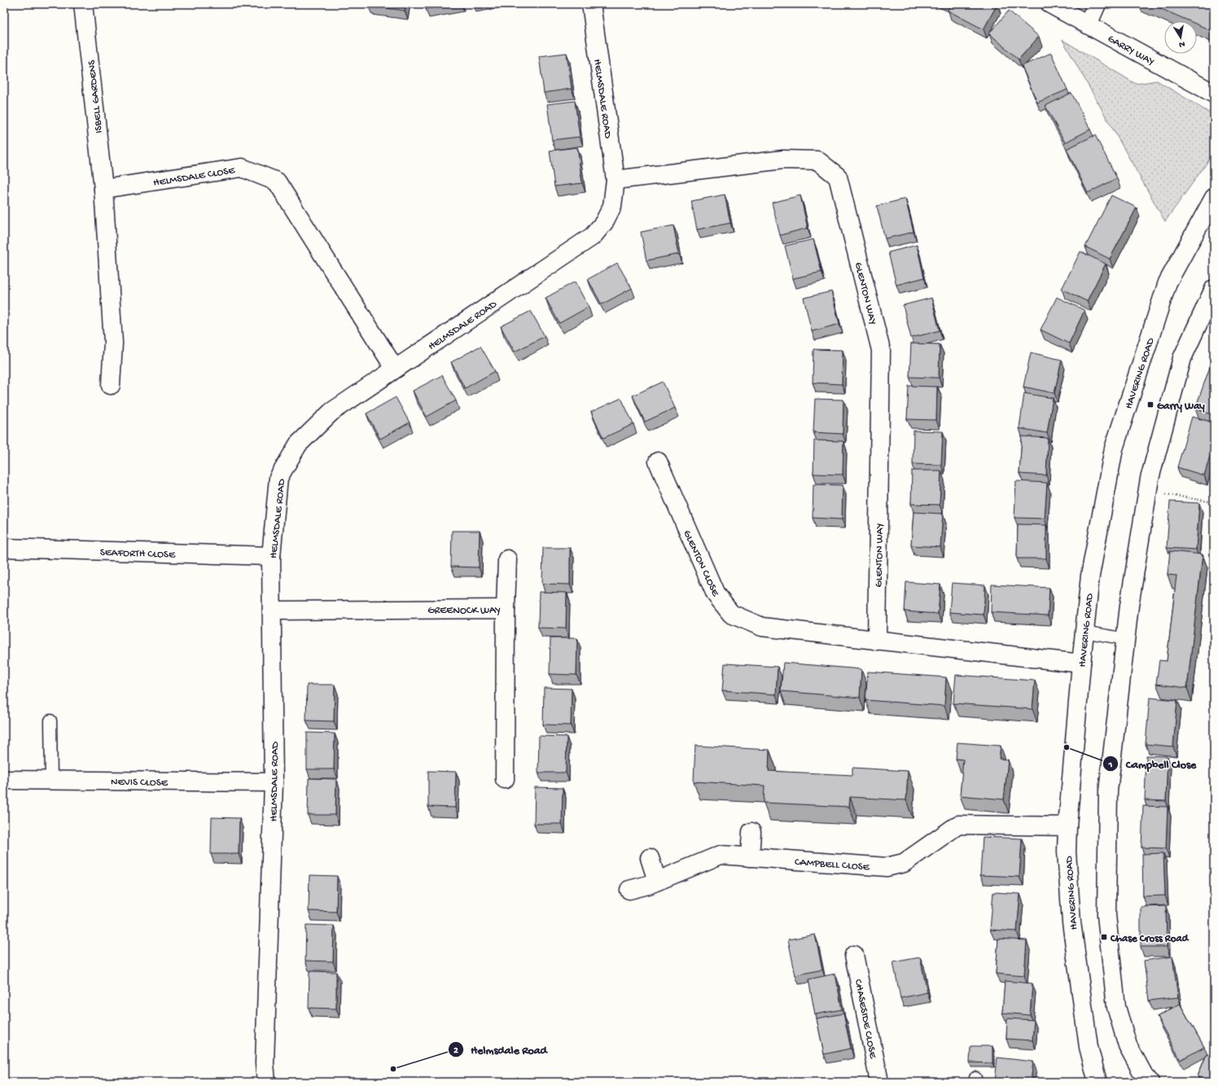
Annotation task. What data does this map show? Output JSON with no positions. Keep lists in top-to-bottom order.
{
  "streets": {
    "street": [
      "GARRY WAY",
      "ISBELL GARDENS",
      "HELMSDALE ROAD",
      "HELMSDALE CLOSE",
      "GLENTON WAY",
      "HAVERING ROAD",
      "SEAFORTH CLOSE",
      "GLENTON CLOSE",
      "GREENOCK WAY",
      "NEVIS CLOSE",
      "CAMPBELL CLOSE",
      "CHASESIDE CLOSE"
    ]
  },
  "crossings": [
    ["ISBELL GARDENS", "HELMSDALE CLOSE"],
    ["HELMSDALE ROAD", "HELMSDALE CLOSE"],
    ["HELMSDALE ROAD", "GLENTON WAY"],
    ["HELMSDALE ROAD", "SEAFORTH CLOSE"],
    ["HELMSDALE ROAD", "GREENOCK WAY"],
    ["HELMSDALE ROAD", "NEVIS CLOSE"],
    ["GLENTON WAY", "GLENTON CLOSE"],
    ["HAVERING ROAD", "GLENTON CLOSE"],
    ["HAVERING ROAD", "CAMPBELL CLOSE"]
  ],
  "places": {
    "transit": ["Garry Way", "Chase Cross Road"],
    "other": ["Campbell Close", "Helmsdale Road"]
  },
  "north": "bottom"
}
